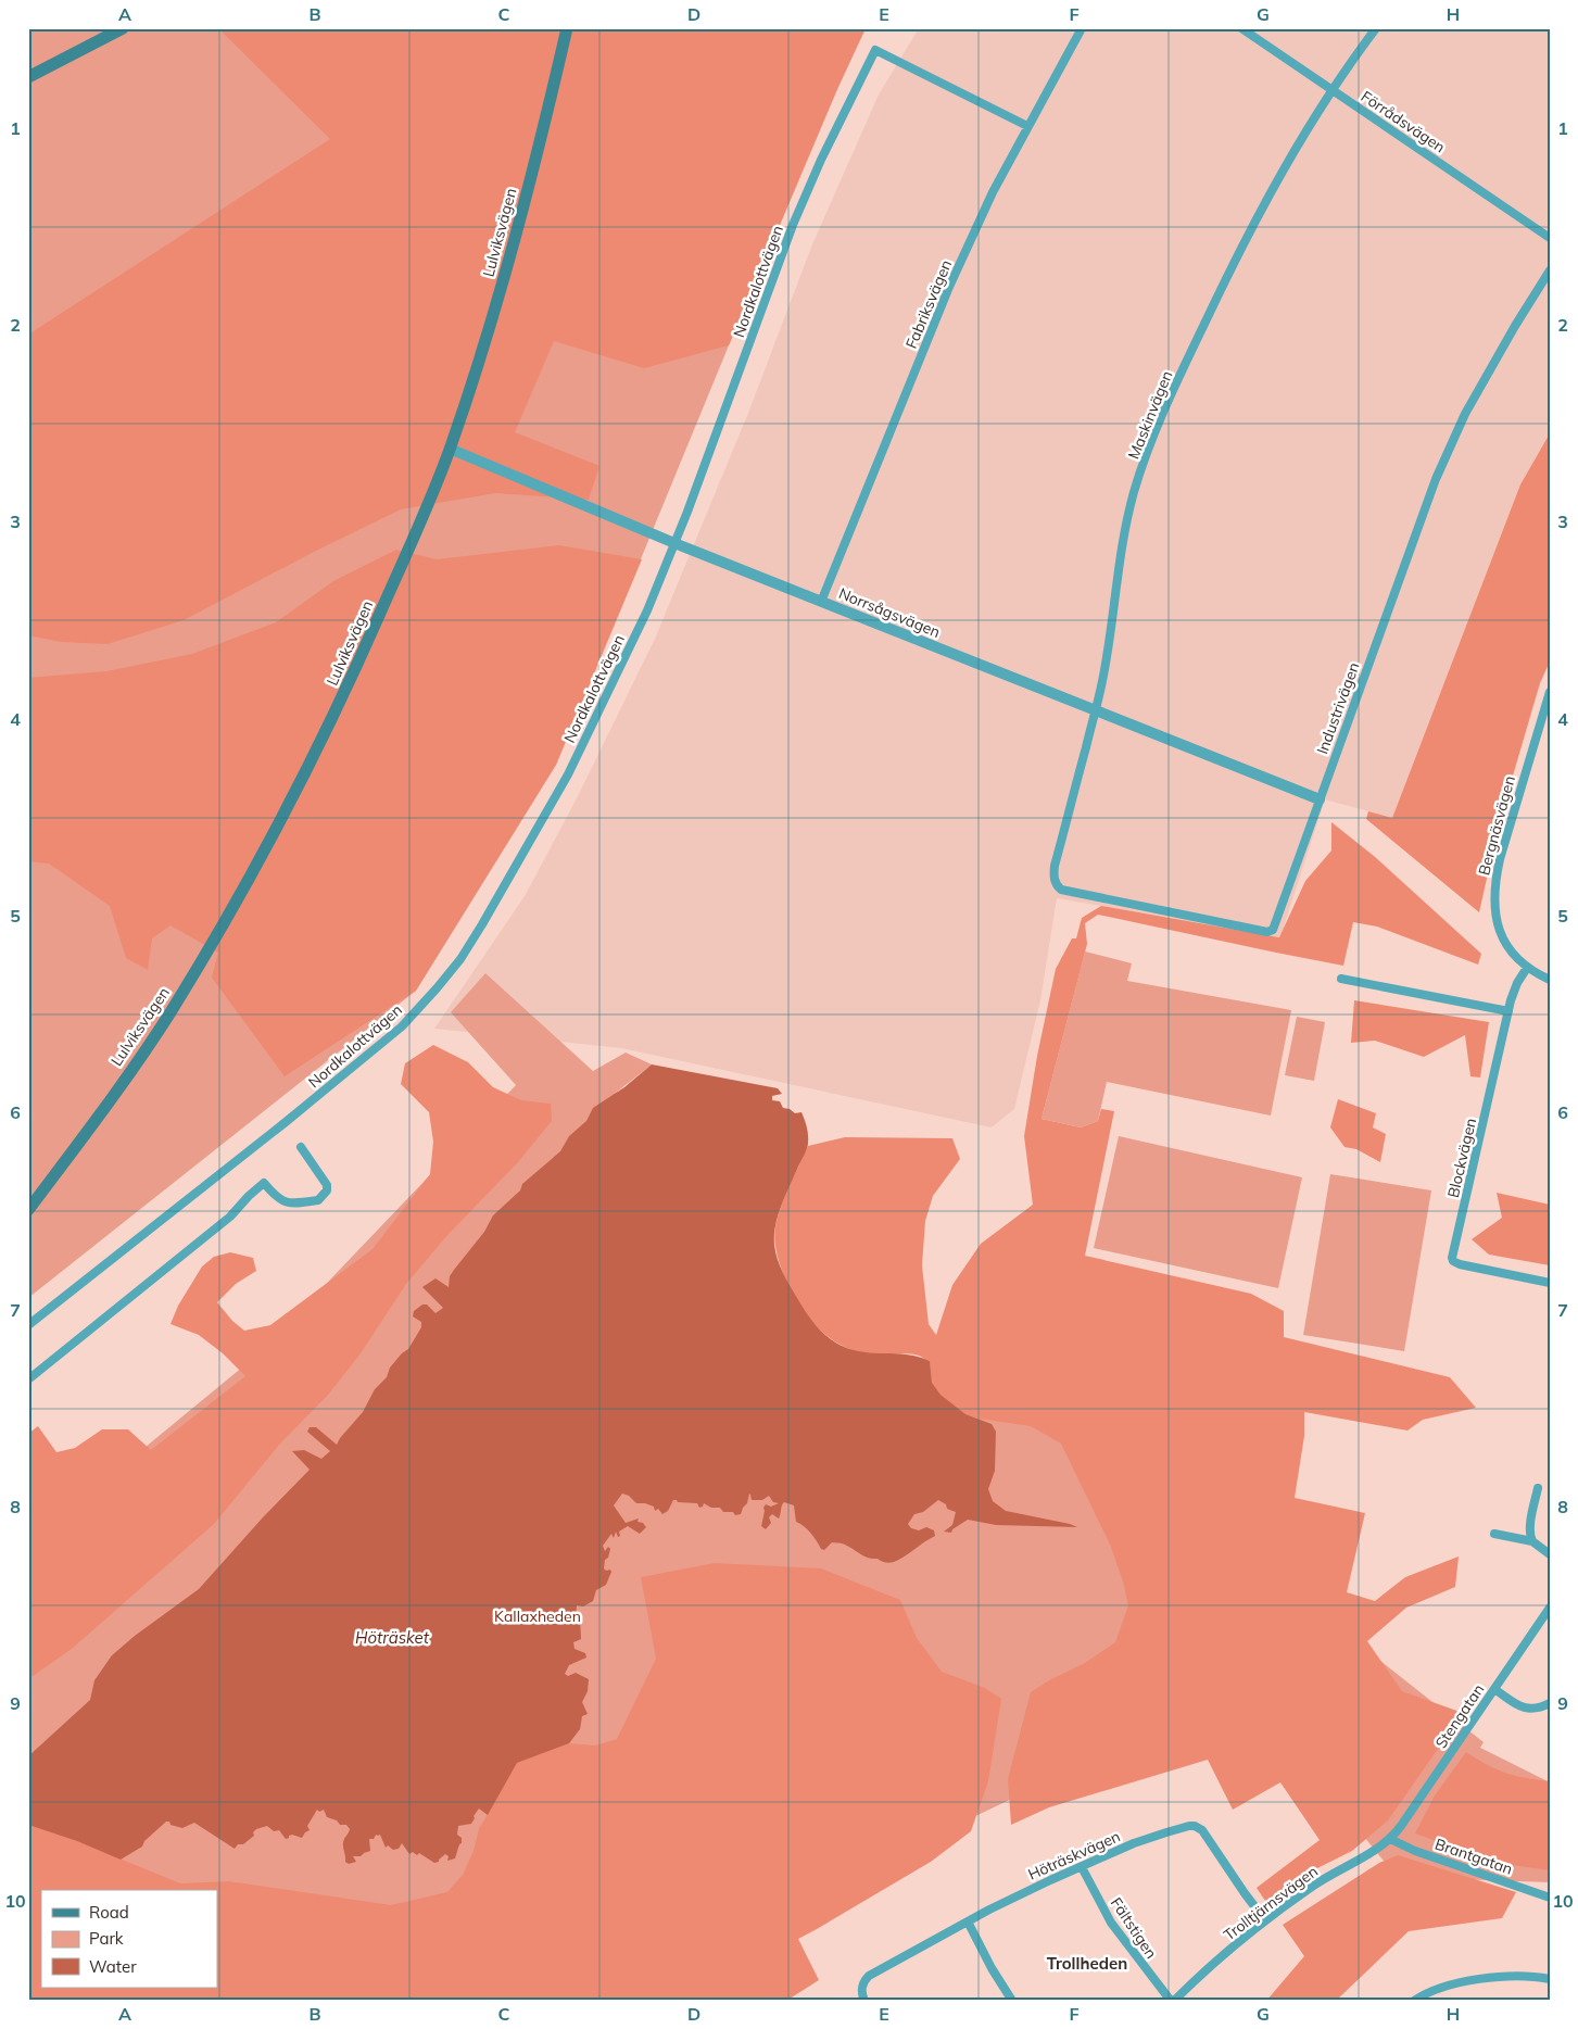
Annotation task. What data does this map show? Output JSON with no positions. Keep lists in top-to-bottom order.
{
  "streets": {
    "main road": ["Lulviksvägen"],
    "street": [
      "Förrådsvägen",
      "Nordkalottvägen",
      "Fabriksvägen",
      "Maskinvägen",
      "Norrsågsvägen",
      "Industrivägen",
      "Bergnäsvägen",
      "Blockvägen",
      "Stengatan",
      "Höträskvägen",
      "Brantgatan",
      "Trolltjärnsvägen",
      "Fältstigen"
    ]
  },
  "crossings": [
    ["Förrådsvägen", "Maskinvägen"],
    ["Lulviksvägen", "Norrsågsvägen"],
    ["Nordkalottvägen", "Fabriksvägen"],
    ["Nordkalottvägen", "Norrsågsvägen"],
    ["Fabriksvägen", "Norrsågsvägen"],
    ["Maskinvägen", "Norrsågsvägen"],
    ["Maskinvägen", "Industrivägen"],
    ["Norrsågsvägen", "Industrivägen"],
    ["Bergnäsvägen", "Blockvägen"],
    ["Stengatan", "Brantgatan"],
    ["Stengatan", "Trolltjärnsvägen"],
    ["Höträskvägen", "Trolltjärnsvägen"],
    ["Höträskvägen", "Fältstigen"],
    ["Brantgatan", "Trolltjärnsvägen"],
    ["Trolltjärnsvägen", "Fältstigen"]
  ],
  "districts": ["Trollheden"],
  "water": ["Höträsket"],
  "parks": ["Kallaxheden"],
  "legend": ["Road", "Park", "Water"],
  "grid": {
    "columns": [
      "A",
      "B",
      "C",
      "D",
      "E",
      "F",
      "G",
      "H"
    ],
    "rows": [
      "1",
      "2",
      "3",
      "4",
      "5",
      "6",
      "7",
      "8",
      "9",
      "10"
    ]
  }
}
